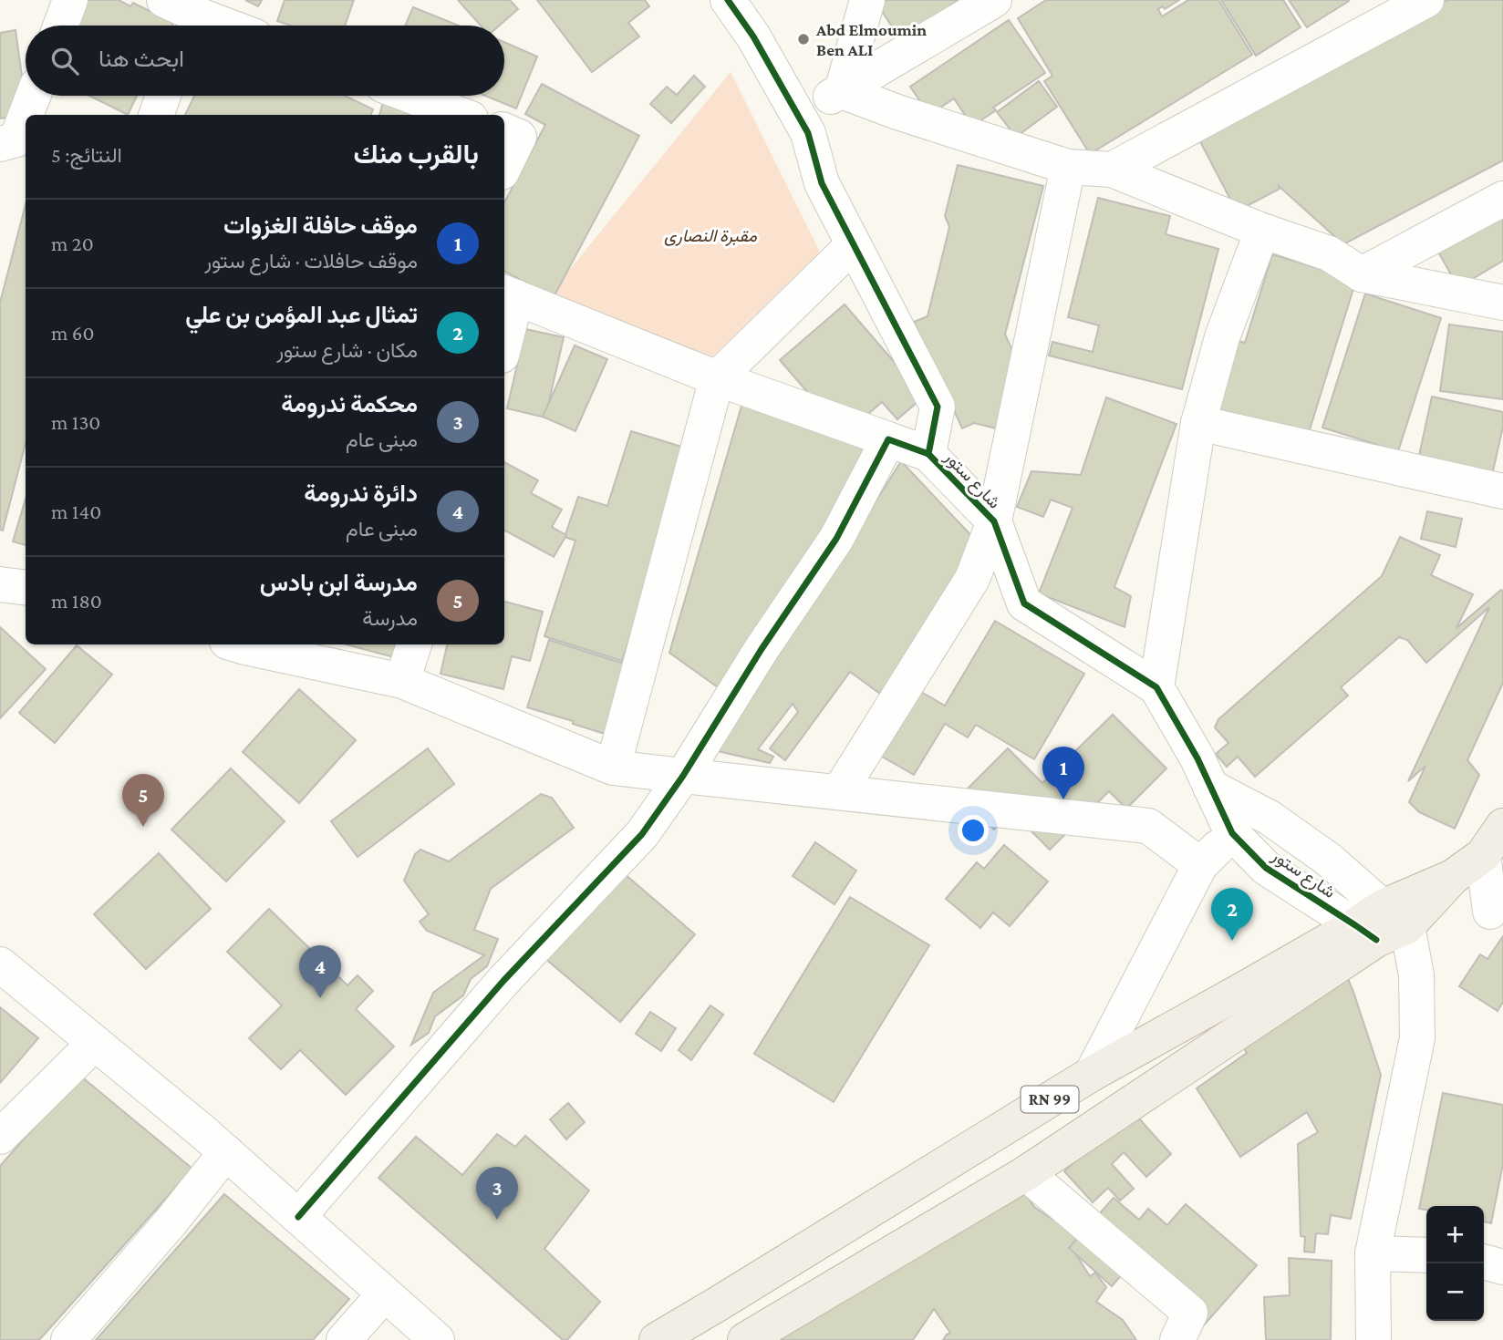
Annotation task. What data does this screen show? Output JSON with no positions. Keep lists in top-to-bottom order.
{
  "streets": {
    "main road": ["RN 99"],
    "street": ["شارع ستور"]
  },
  "crossings": [
    ["شارع ستور", "RN 99"]
  ],
  "parks": ["مقبرة النصارى"],
  "places": ["Abd Elmoumin Ben ALI"],
  "page": {
    "search": "ابحث هنا",
    "heading": ["بالقرب منك", "النتائج: 5"],
    "list": [
      {
        "mark": "1",
        "name": "موقف حافلة الغزوات",
        "note": "موقف حافلات · شارع ستور",
        "value": "20 m"
      },
      {
        "mark": "2",
        "name": "تمثال عبد المؤمن بن علي",
        "note": "مكان · شارع ستور",
        "value": "60 m"
      },
      {
        "mark": "3",
        "name": "محكمة ندرومة",
        "note": "مبنى عام",
        "value": "130 m"
      },
      {
        "mark": "4",
        "name": "دائرة ندرومة",
        "note": "مبنى عام",
        "value": "140 m"
      },
      {
        "mark": "5",
        "name": "مدرسة ابن بادس",
        "note": "مدرسة",
        "value": "180 m"
      }
    ],
    "pins": [
      "1",
      "5",
      "2",
      "4",
      "3"
    ],
    "map_buttons": ["+", "−"]
  }
}
